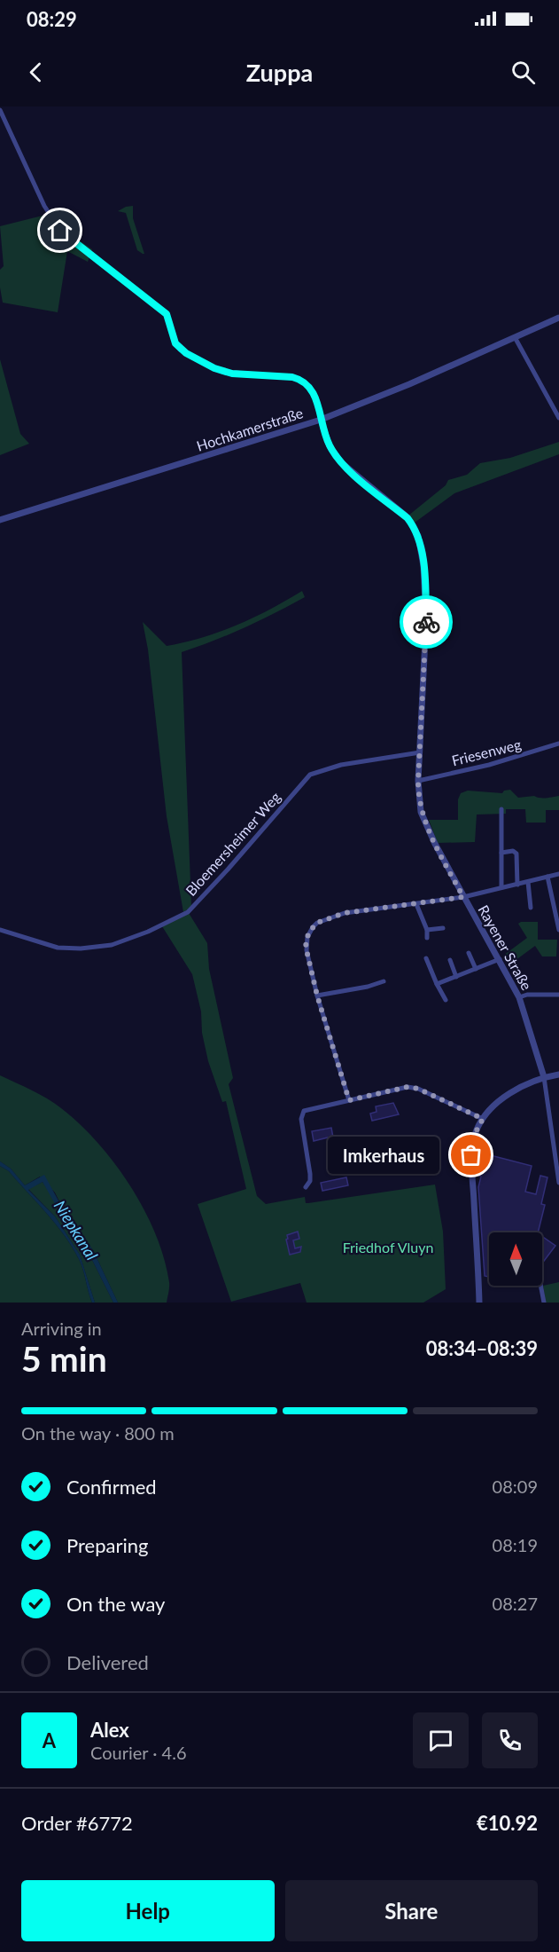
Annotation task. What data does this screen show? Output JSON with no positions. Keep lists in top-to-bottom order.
{
  "streets": {
    "street": [
      "Hochkamerstraße",
      "Friesenweg",
      "Bloemersheimer Weg",
      "Rayener Straße"
    ]
  },
  "crossings": [
    ["Hochkamerstraße", "Rayener Straße"],
    ["Friesenweg", "Rayener Straße"],
    ["Bloemersheimer Weg", "Rayener Straße"]
  ],
  "water": ["Niepkanal"],
  "parks": ["Friedhof Vluyn"],
  "places": ["Imkerhaus"],
  "north": "top",
  "page": {
    "status": "08:29",
    "header": "Zuppa",
    "bubble": "Imkerhaus",
    "heading": ["5 min", "Arriving in", "08:34–08:39"],
    "panel": [
      "Alex",
      "Courier · 4.6",
      "Order #6772",
      "€10.92"
    ],
    "bar": "On the way · 800 m",
    "list": [
      ["Confirmed", "08:09"],
      ["Preparing", "08:19"],
      ["On the way", "08:27"],
      "Delivered"
    ],
    "round": "A",
    "buttons": ["Help", "Share"]
  }
}
